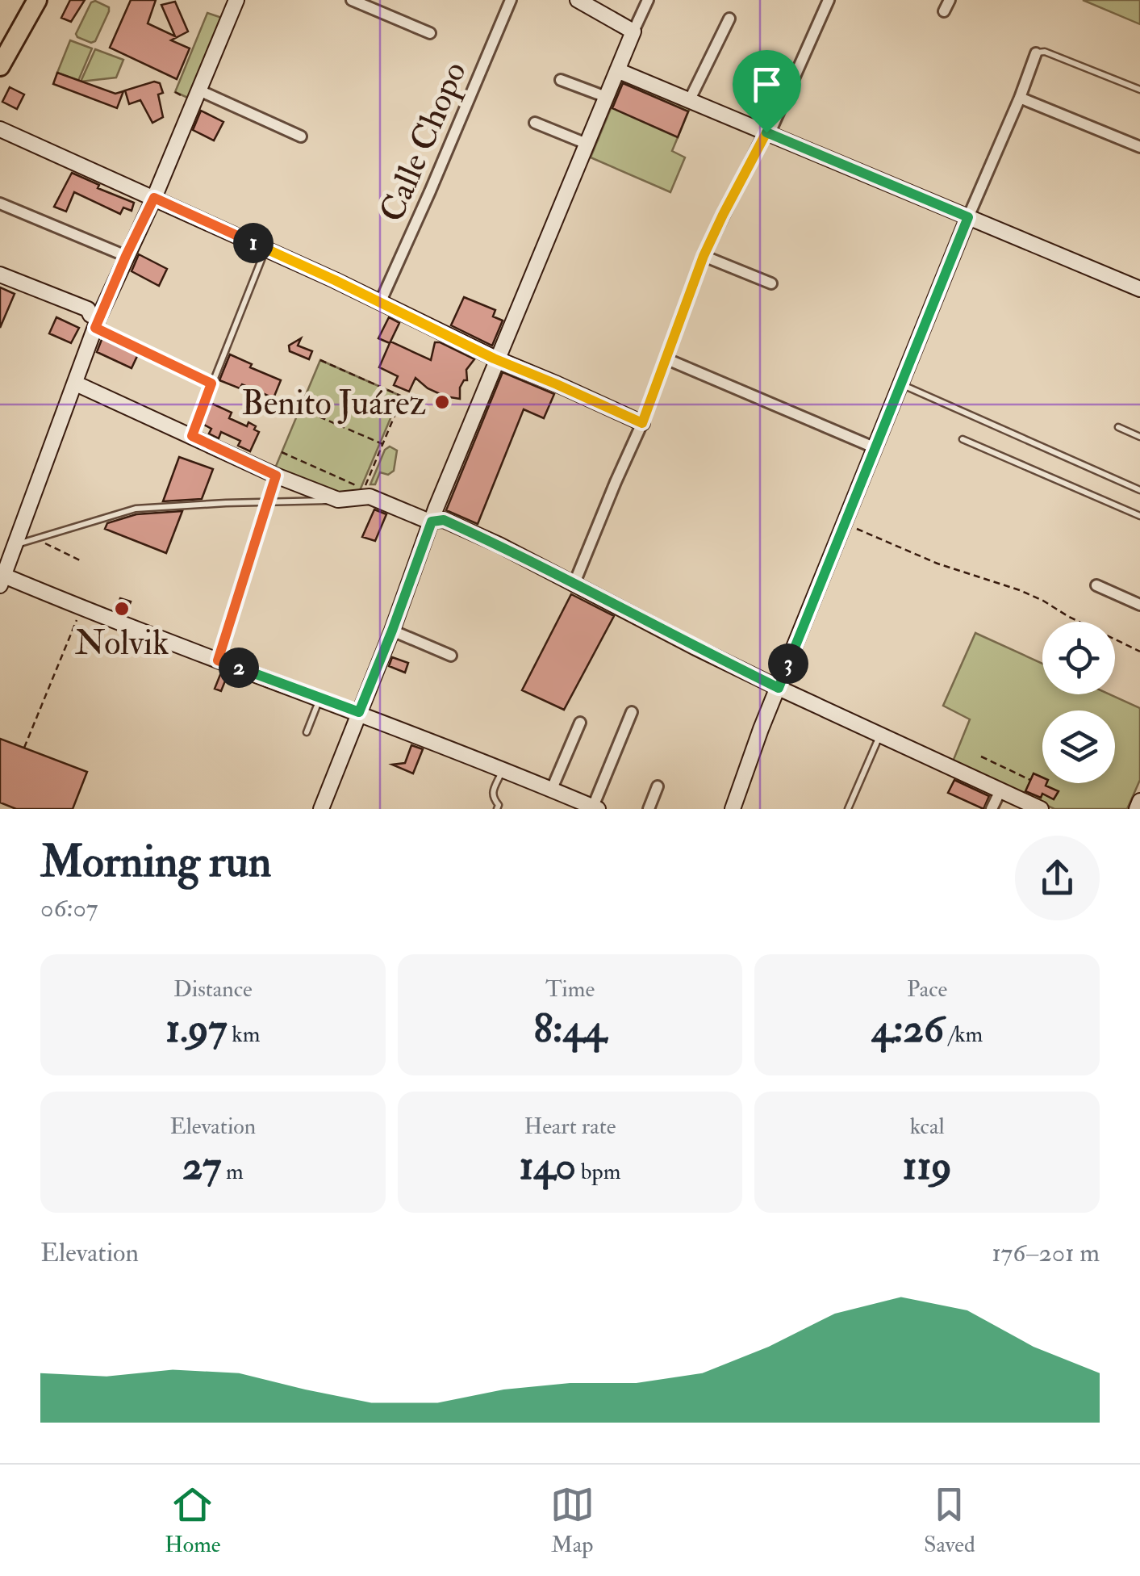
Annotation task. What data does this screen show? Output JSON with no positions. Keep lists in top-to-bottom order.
{
  "streets": {
    "street": ["Calle Chopo"]
  },
  "places": ["Benito Juárez", "Nolvik"],
  "page": {
    "pins": ["1", "3", "2"],
    "heading": ["Morning run", "06:07"],
    "stats": [
      ["Distance", "1.97 km"],
      ["Time", "8:44"],
      ["Pace", "4:26 /km"],
      ["Elevation", "27 m"],
      ["Heart rate", "140 bpm"],
      ["kcal", "119"]
    ],
    "chart": ["Elevation", "176–201 m"],
    "tabs": ["Home", "Map", "Saved"]
  }
}
